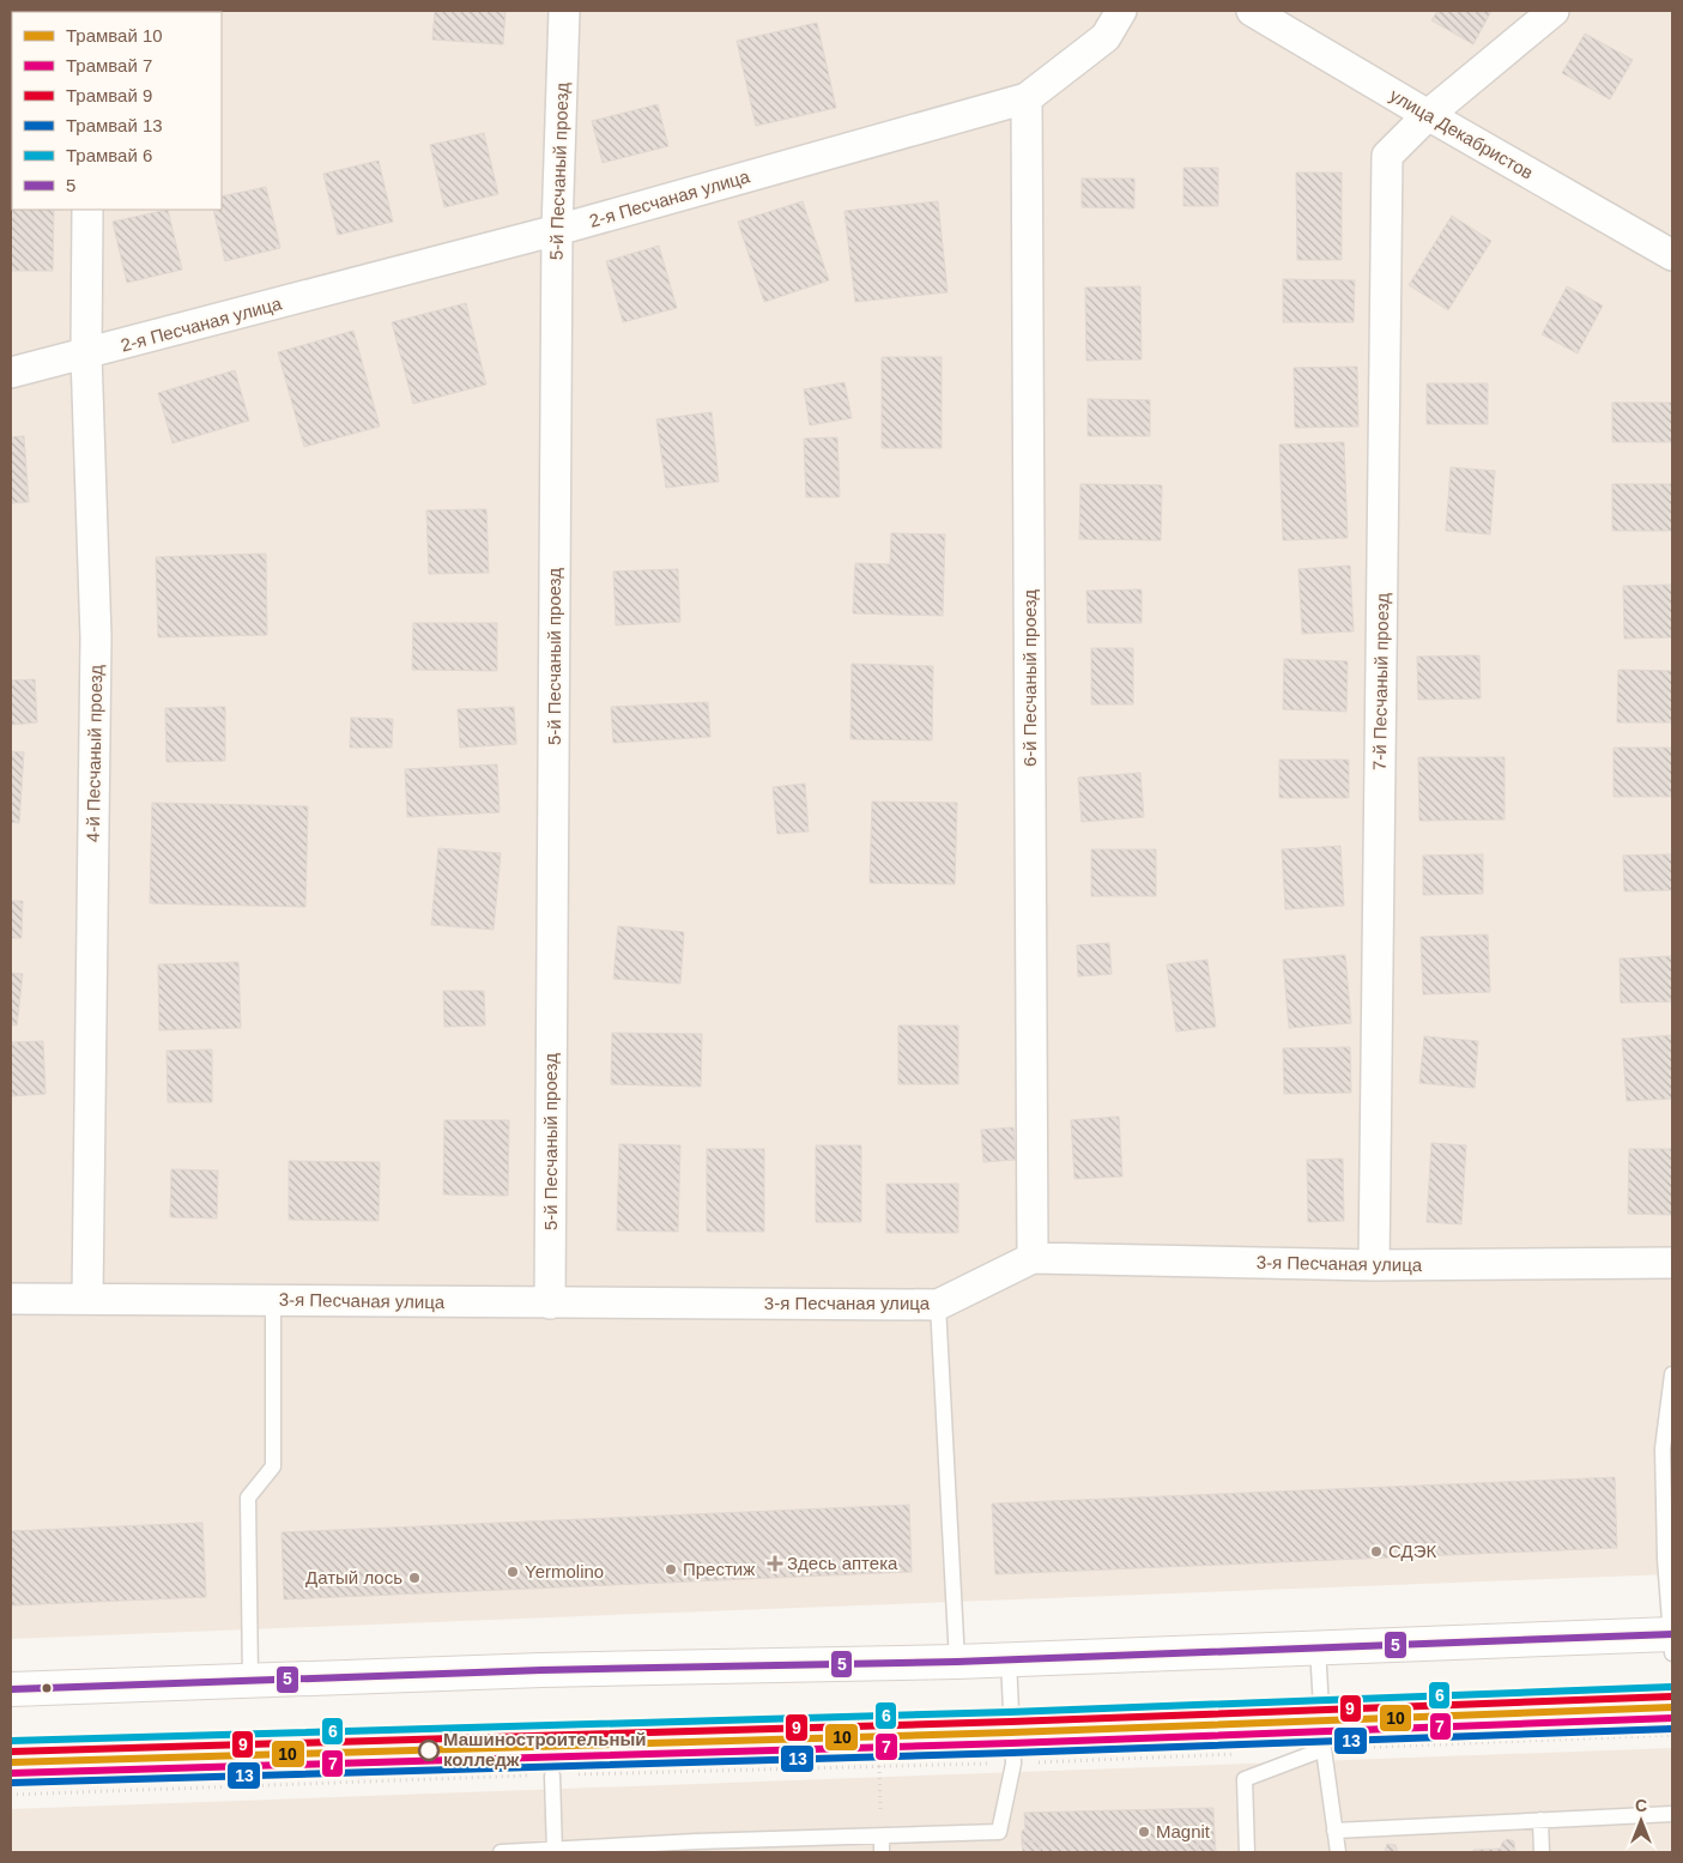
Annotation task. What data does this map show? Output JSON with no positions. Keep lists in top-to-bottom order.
{
  "streets": {
    "street": [
      "улица Декабристов",
      "5-й Песчаный проезд",
      "2-я Песчаная улица",
      "6-й Песчаный проезд",
      "7-й Песчаный проезд",
      "4-й Песчаный проезд",
      "3-я Песчаная улица"
    ]
  },
  "crossings": [
    ["улица Декабристов", "7-й Песчаный проезд"],
    ["5-й Песчаный проезд", "2-я Песчаная улица"],
    ["5-й Песчаный проезд", "3-я Песчаная улица"],
    ["2-я Песчаная улица", "6-й Песчаный проезд"],
    ["2-я Песчаная улица", "4-й Песчаный проезд"],
    ["6-й Песчаный проезд", "3-я Песчаная улица"],
    ["7-й Песчаный проезд", "3-я Песчаная улица"],
    ["4-й Песчаный проезд", "3-я Песчаная улица"]
  ],
  "places": {
    "other": [
      "СДЭК",
      "Престиж",
      "Yermolino",
      "Датый лось",
      "Машиностроительный колледж",
      "Magnit"
    ],
    "health": ["Здесь аптека"]
  },
  "lines": [
    "transit line 5",
    "tram line 6",
    "tram line 9",
    "tram line 10",
    "tram line 7",
    "tram line 13"
  ],
  "legend": [
    "Трамвай 10",
    "Трамвай 7",
    "Трамвай 9",
    "Трамвай 13",
    "Трамвай 6",
    "5"
  ],
  "north": "top"
}
